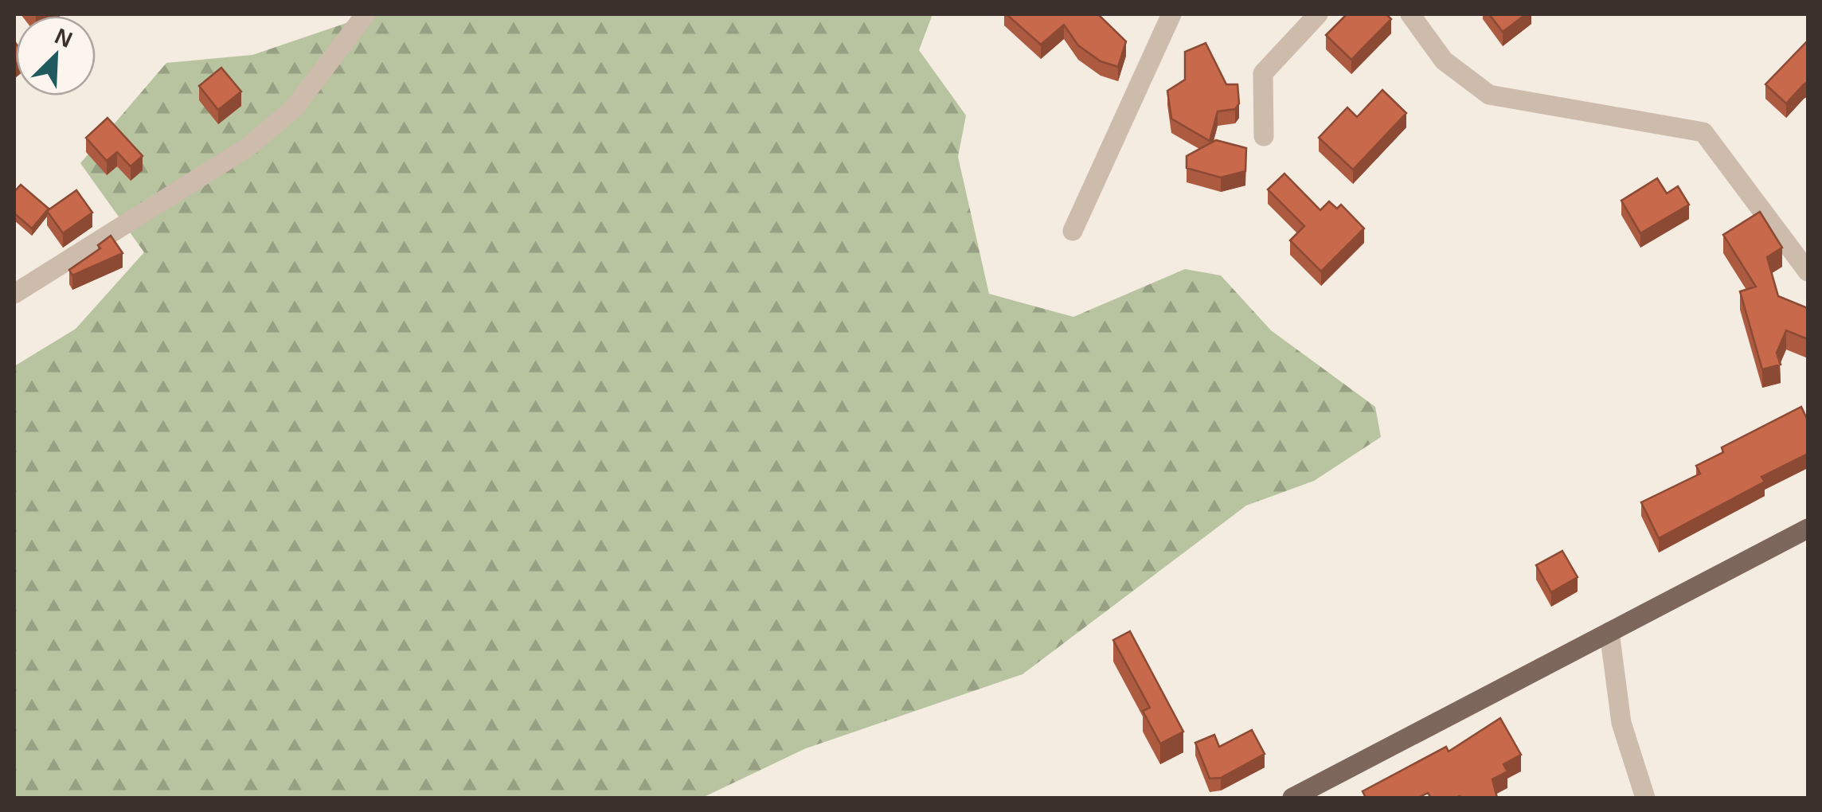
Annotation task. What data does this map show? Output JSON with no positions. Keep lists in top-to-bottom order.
{
  "north": "top right"
}
